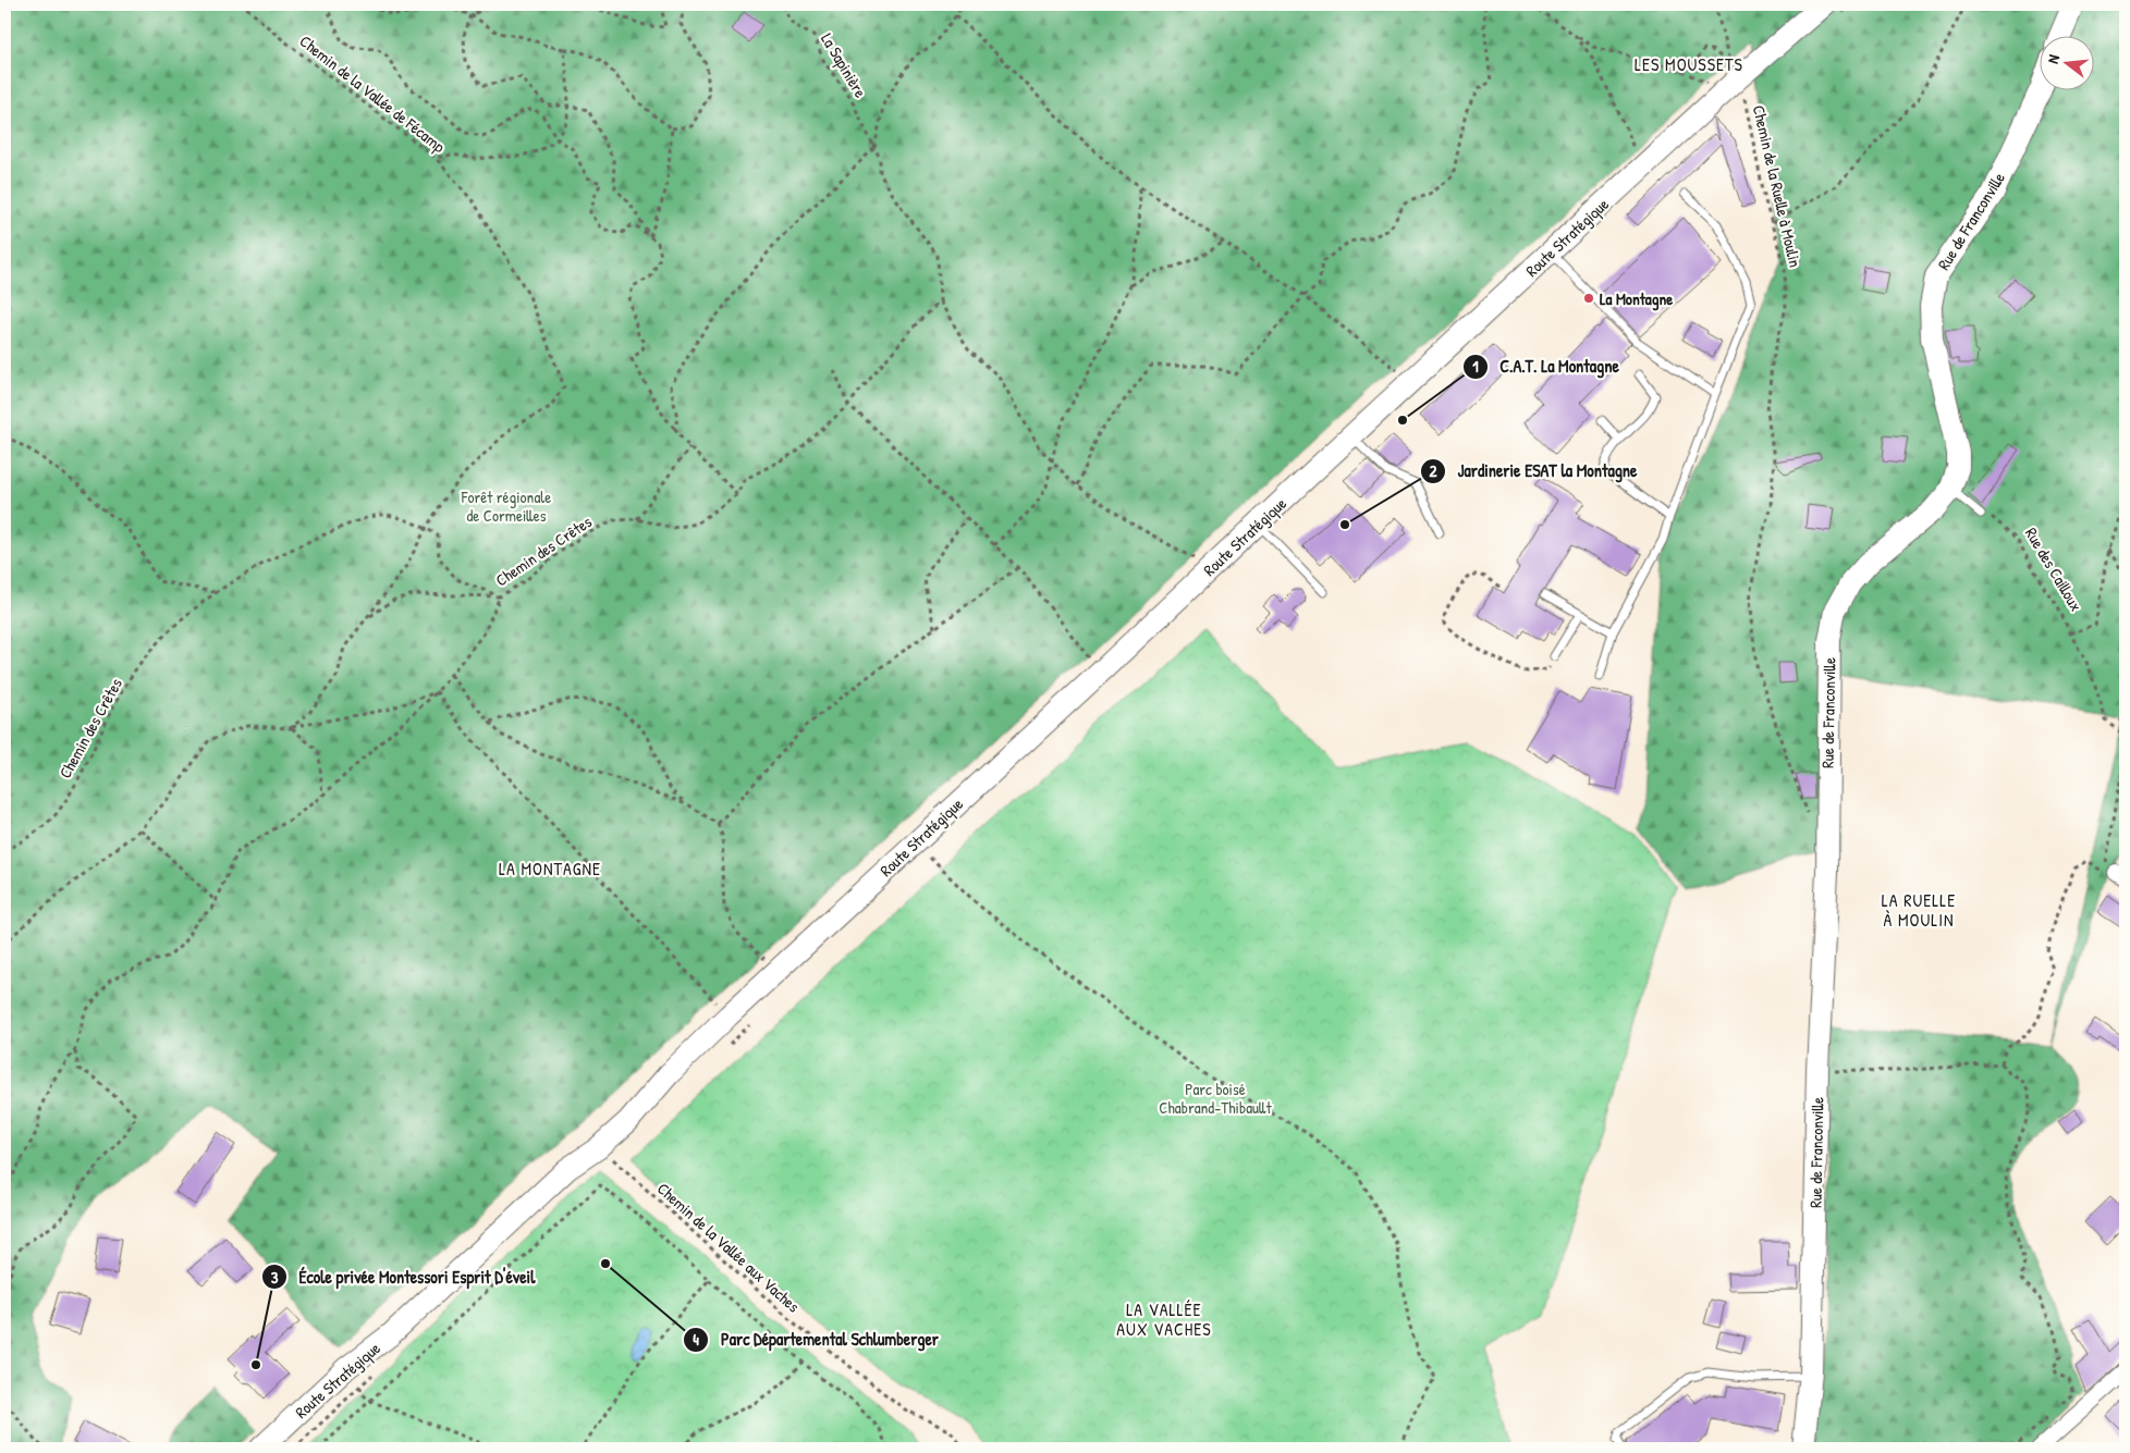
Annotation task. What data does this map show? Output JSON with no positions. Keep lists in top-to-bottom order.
{
  "streets": {
    "street": ["Rue de Franconville", "Route Stratégique"],
    "path": [
      "La Sapinière",
      "Chemin de la Vallée de Fécamp",
      "Chemin de la Ruelle à Moulin",
      "Chemin des Crêtes",
      "Rue des Cailloux",
      "Chemin de la Vallée aux Vaches"
    ]
  },
  "crossings": [
    ["Chemin de la Vallée de Fécamp", "Chemin des Crêtes"],
    ["Chemin de la Ruelle à Moulin", "Rue de Franconville"],
    ["Chemin de la Ruelle à Moulin", "Route Stratégique"]
  ],
  "districts": [
    "LES MOUSSETS",
    "LA MONTAGNE",
    "LA RUELLE À MOULIN",
    "LA VALLÉE AUX VACHES"
  ],
  "parks": ["Forêt régionale de Cormeilles", "Parc boisé Chabrand-Thibaullt"],
  "places": [
    "La Montagne",
    "C.A.T. La Montagne",
    "Jardinerie ESAT la Montagne",
    "Parc Départemental Schlumberger",
    "École privée Montessori Esprit D'éveil"
  ],
  "north": "left"
}
